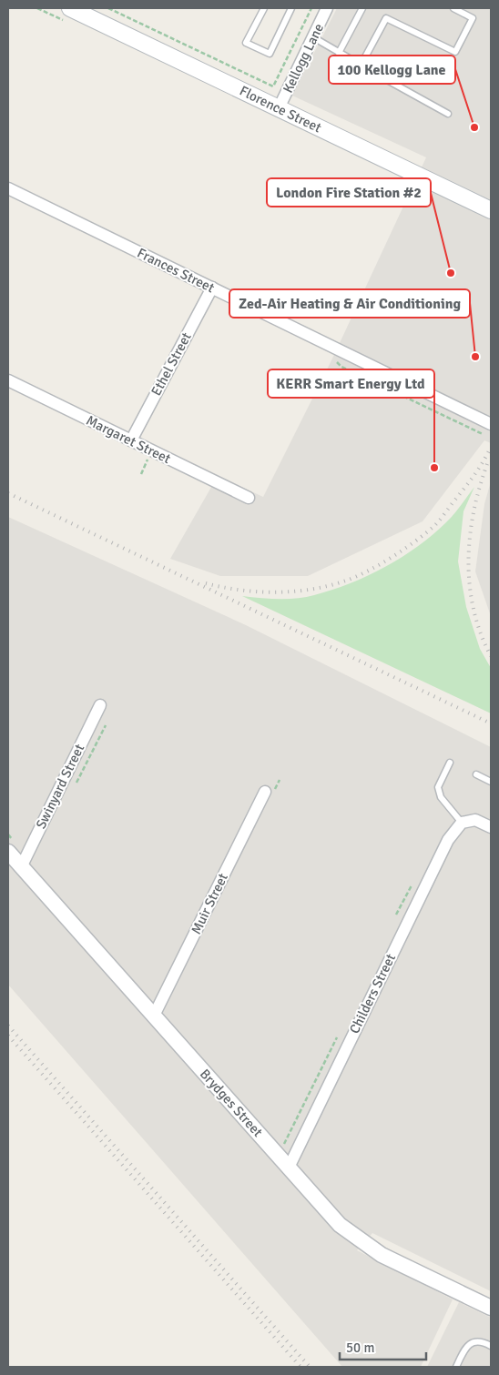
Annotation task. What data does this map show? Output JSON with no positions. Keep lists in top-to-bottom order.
{
  "streets": {
    "main road": ["Florence Street"],
    "street": [
      "Kellogg Lane",
      "Frances Street",
      "Ethel Street",
      "Margaret Street",
      "Swinyard Street",
      "Muir Street",
      "Childers Street",
      "Brydges Street"
    ]
  },
  "crossings": [
    ["Kellogg Lane", "Florence Street"],
    ["Frances Street", "Ethel Street"],
    ["Ethel Street", "Margaret Street"],
    ["Swinyard Street", "Brydges Street"],
    ["Muir Street", "Brydges Street"],
    ["Childers Street", "Brydges Street"]
  ],
  "places": [
    "100 Kellogg Lane",
    "London Fire Station #2",
    "Zed-Air Heating & Air Conditioning",
    "KERR Smart Energy Ltd"
  ],
  "scale_bar": "50 m"
}
